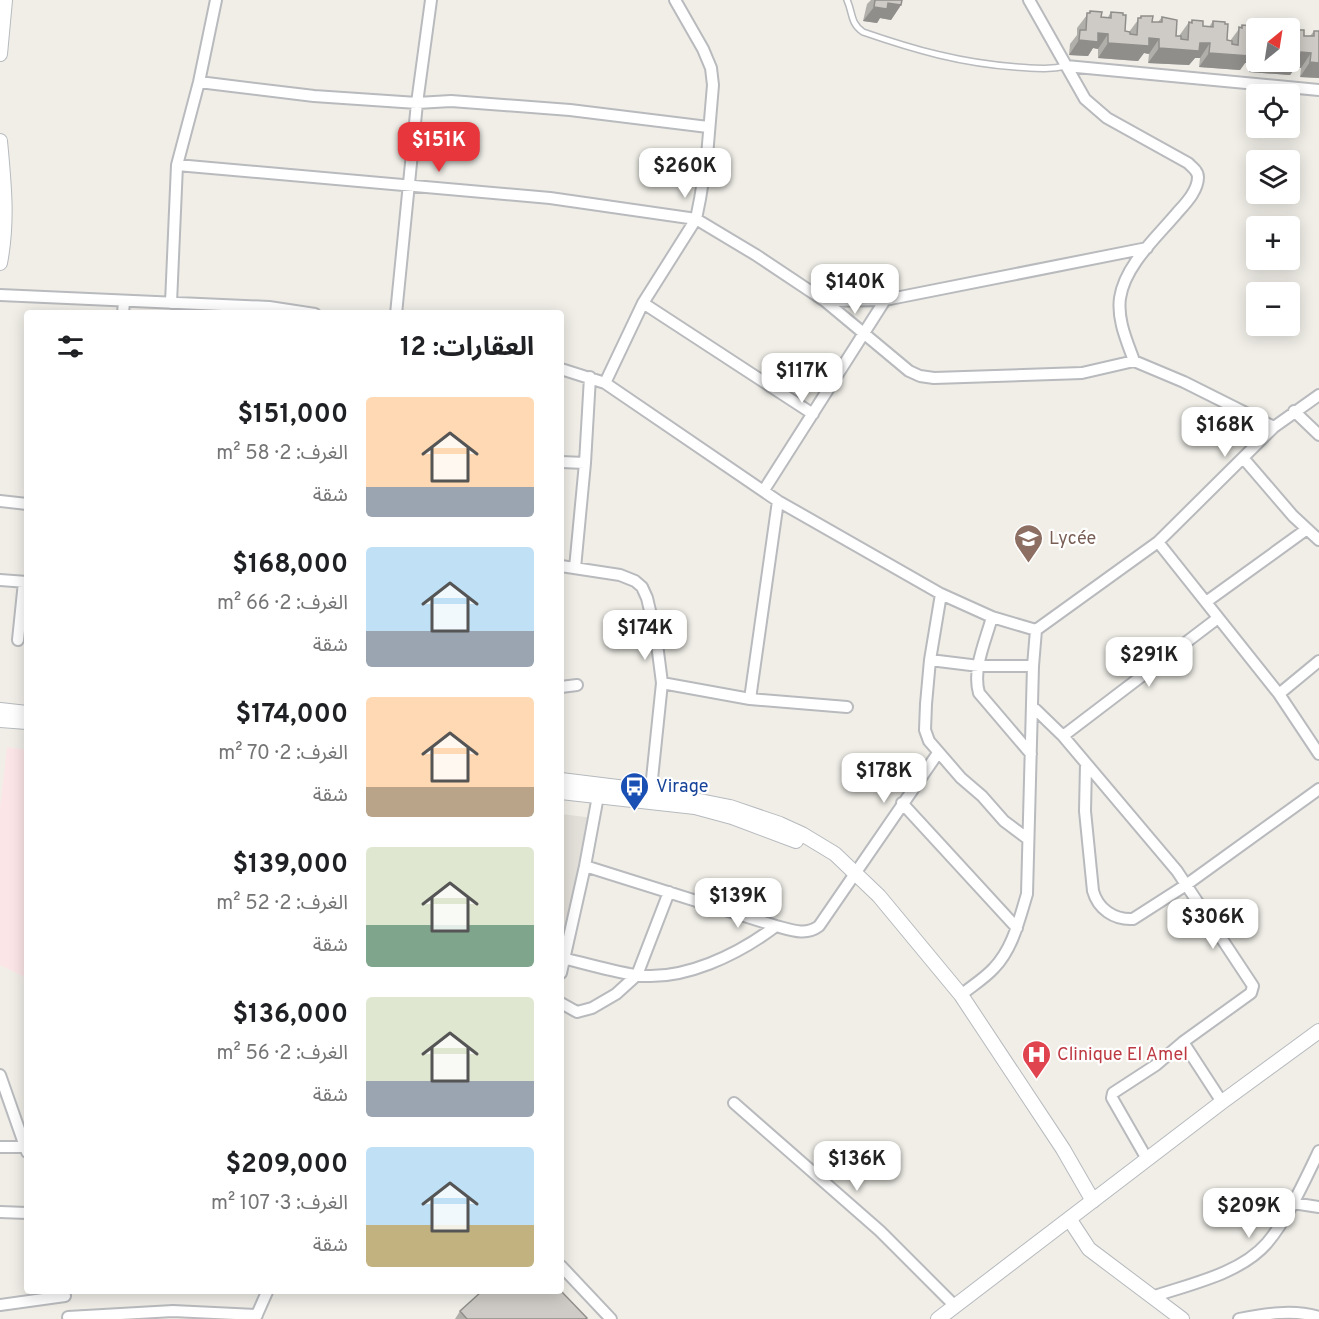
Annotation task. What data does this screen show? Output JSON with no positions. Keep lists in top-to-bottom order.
{
  "places": {
    "school or university": ["Lycée"],
    "bus stop": ["Virage"],
    "hospital": ["Clinique El Amel"]
  },
  "north": "top right",
  "page": {
    "map_buttons": ["+", "−"],
    "price": [
      "$151K",
      "$260K",
      "$140K",
      "$117K",
      "$168K",
      "$174K",
      "$291K",
      "$178K",
      "$139K",
      "$306K",
      "$136K",
      "$209K"
    ],
    "heading": "العقارات: 12",
    "list": [
      {
        "name": "$151,000",
        "note": "الغرف: 2 · 58 m² · شقة"
      },
      {
        "name": "$168,000",
        "note": "الغرف: 2 · 66 m² · شقة"
      },
      {
        "name": "$174,000",
        "note": "الغرف: 2 · 70 m² · شقة"
      },
      {
        "name": "$139,000",
        "note": "الغرف: 2 · 52 m² · شقة"
      },
      {
        "name": "$136,000",
        "note": "الغرف: 2 · 56 m² · شقة"
      },
      {
        "name": "$209,000",
        "note": "الغرف: 3 · 107 m² · شقة"
      }
    ]
  }
}
